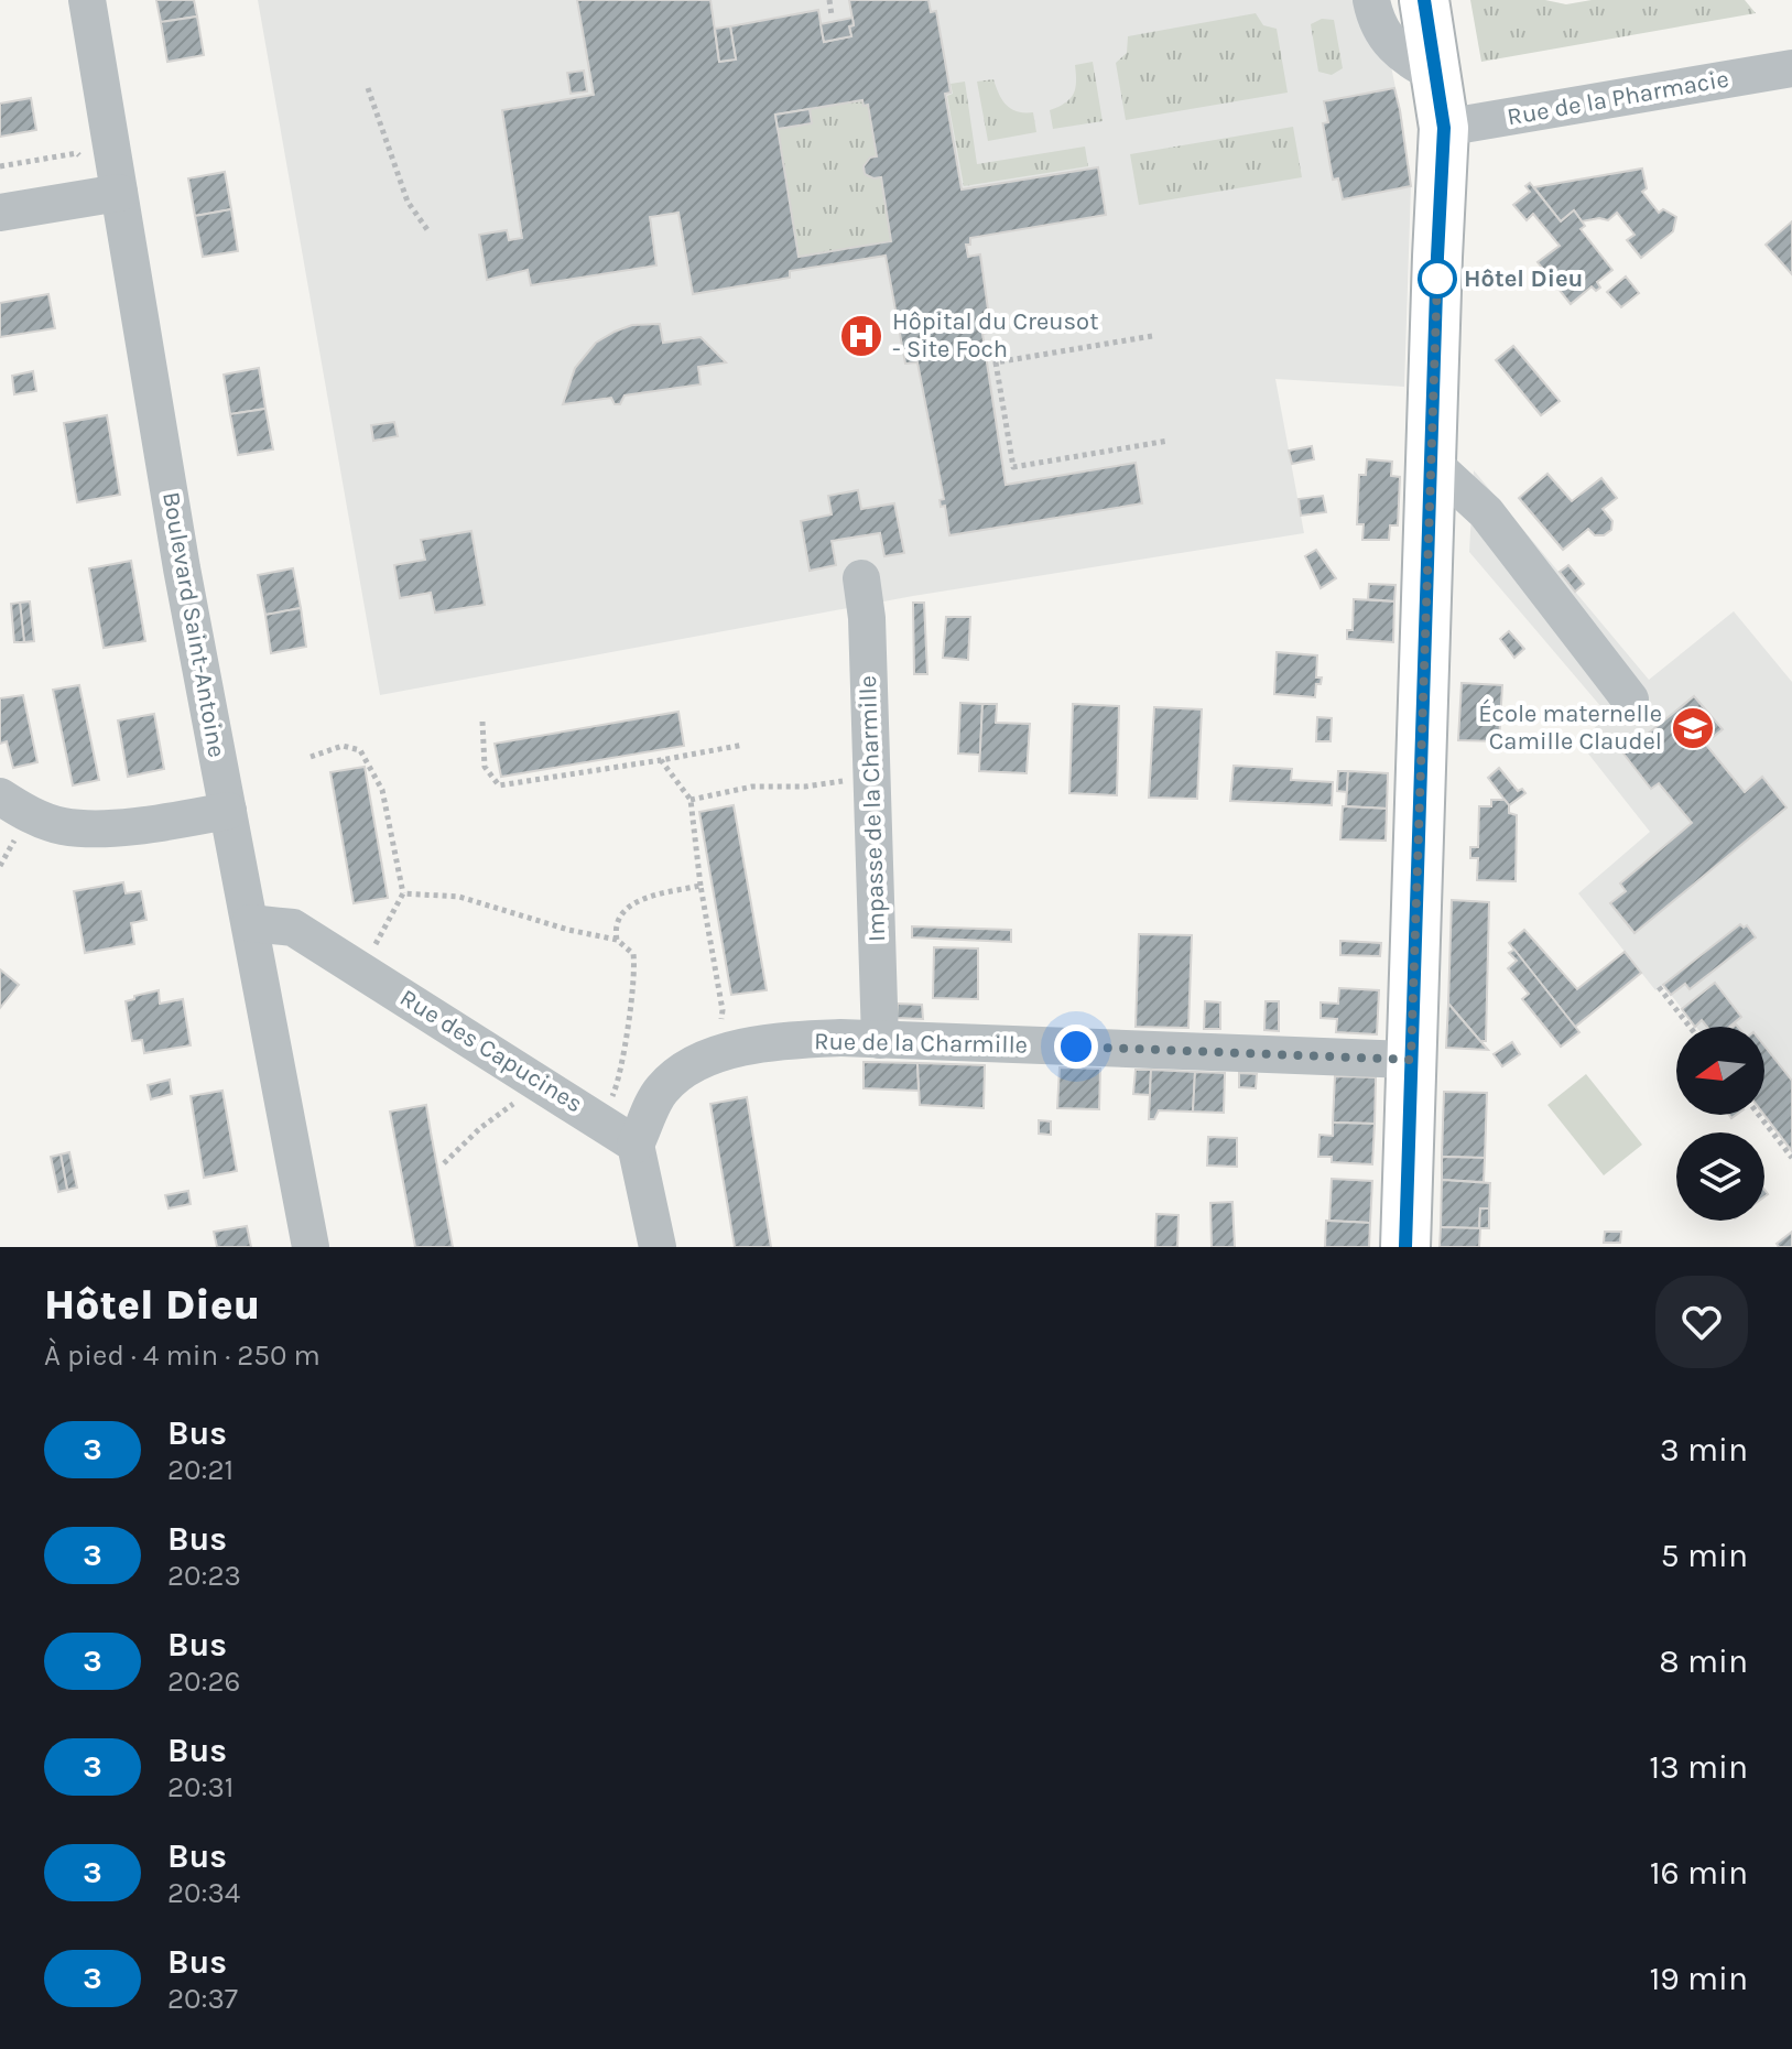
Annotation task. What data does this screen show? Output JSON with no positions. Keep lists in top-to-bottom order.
{
  "streets": {
    "street": [
      "Rue de la Pharmacie",
      "Boulevard Saint-Antoine",
      "Impasse de la Charmille",
      "Rue de la Charmille",
      "Rue des Capucines"
    ]
  },
  "crossings": [
    ["Boulevard Saint-Antoine", "Rue des Capucines"],
    ["Impasse de la Charmille", "Rue de la Charmille"],
    ["Rue de la Charmille", "Rue des Capucines"]
  ],
  "places": {
    "other": ["Hôtel Dieu"],
    "hospital": ["Hôpital du Creusot - Site Foch"],
    "school or university": ["École maternelle Camille Claudel"]
  },
  "lines": ["bus line 3"],
  "north": "left",
  "page": {
    "heading": ["Hôtel Dieu", "À pied · 4 min · 250 m"],
    "list": [
      {
        "mark": "3",
        "name": "Bus",
        "note": "20:21",
        "value": "3 min"
      },
      {
        "mark": "3",
        "name": "Bus",
        "note": "20:23",
        "value": "5 min"
      },
      {
        "mark": "3",
        "name": "Bus",
        "note": "20:26",
        "value": "8 min"
      },
      {
        "mark": "3",
        "name": "Bus",
        "note": "20:31",
        "value": "13 min"
      },
      {
        "mark": "3",
        "name": "Bus",
        "note": "20:34",
        "value": "16 min"
      },
      {
        "mark": "3",
        "name": "Bus",
        "note": "20:37",
        "value": "19 min"
      }
    ]
  }
}
